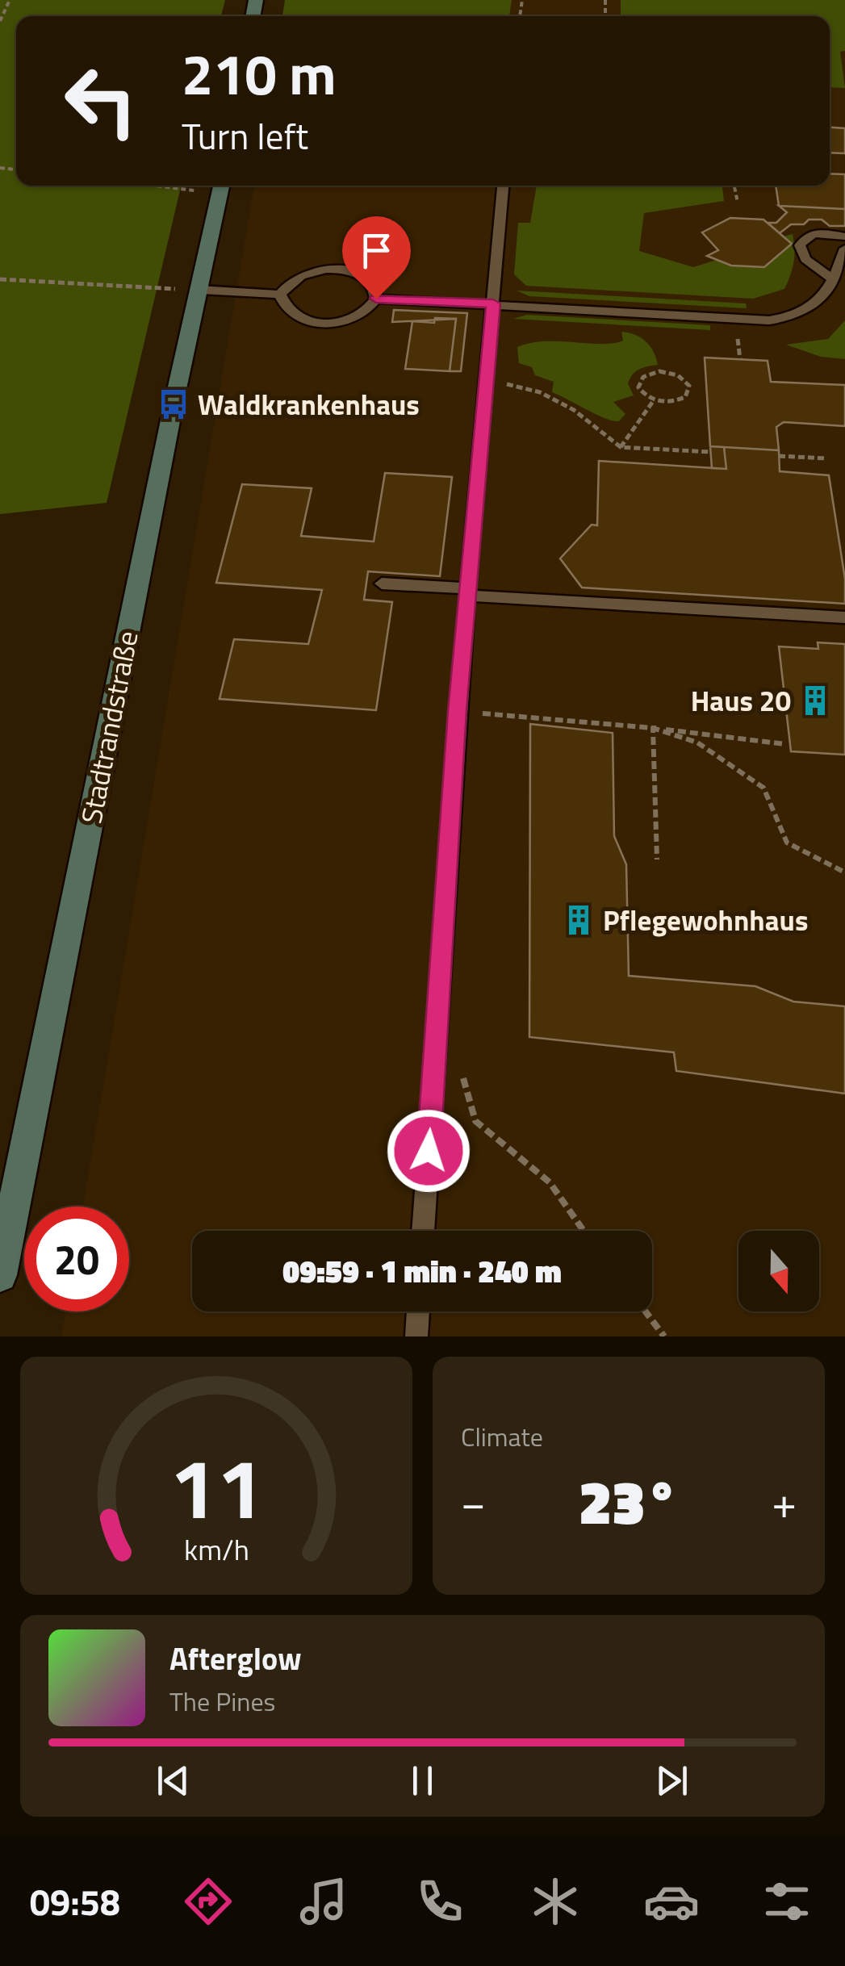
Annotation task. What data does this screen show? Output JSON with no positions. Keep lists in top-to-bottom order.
{
  "streets": {
    "street": ["Stadtrandstraße"]
  },
  "places": {
    "bus stop": ["Waldkrankenhaus"],
    "building": ["Haus 20", "Pflegewohnhaus"]
  },
  "north": "bottom",
  "page": {
    "turn": ["210 m", "Turn left"],
    "limit": "20",
    "trip": "09:59 · 1 min · 240 m",
    "tile": "Climate",
    "heat": ["−", "23°", "+"],
    "song": ["Afterglow", "The Pines"],
    "tabs": "09:58",
    "gauge": ["11", "km/h"]
  }
}
